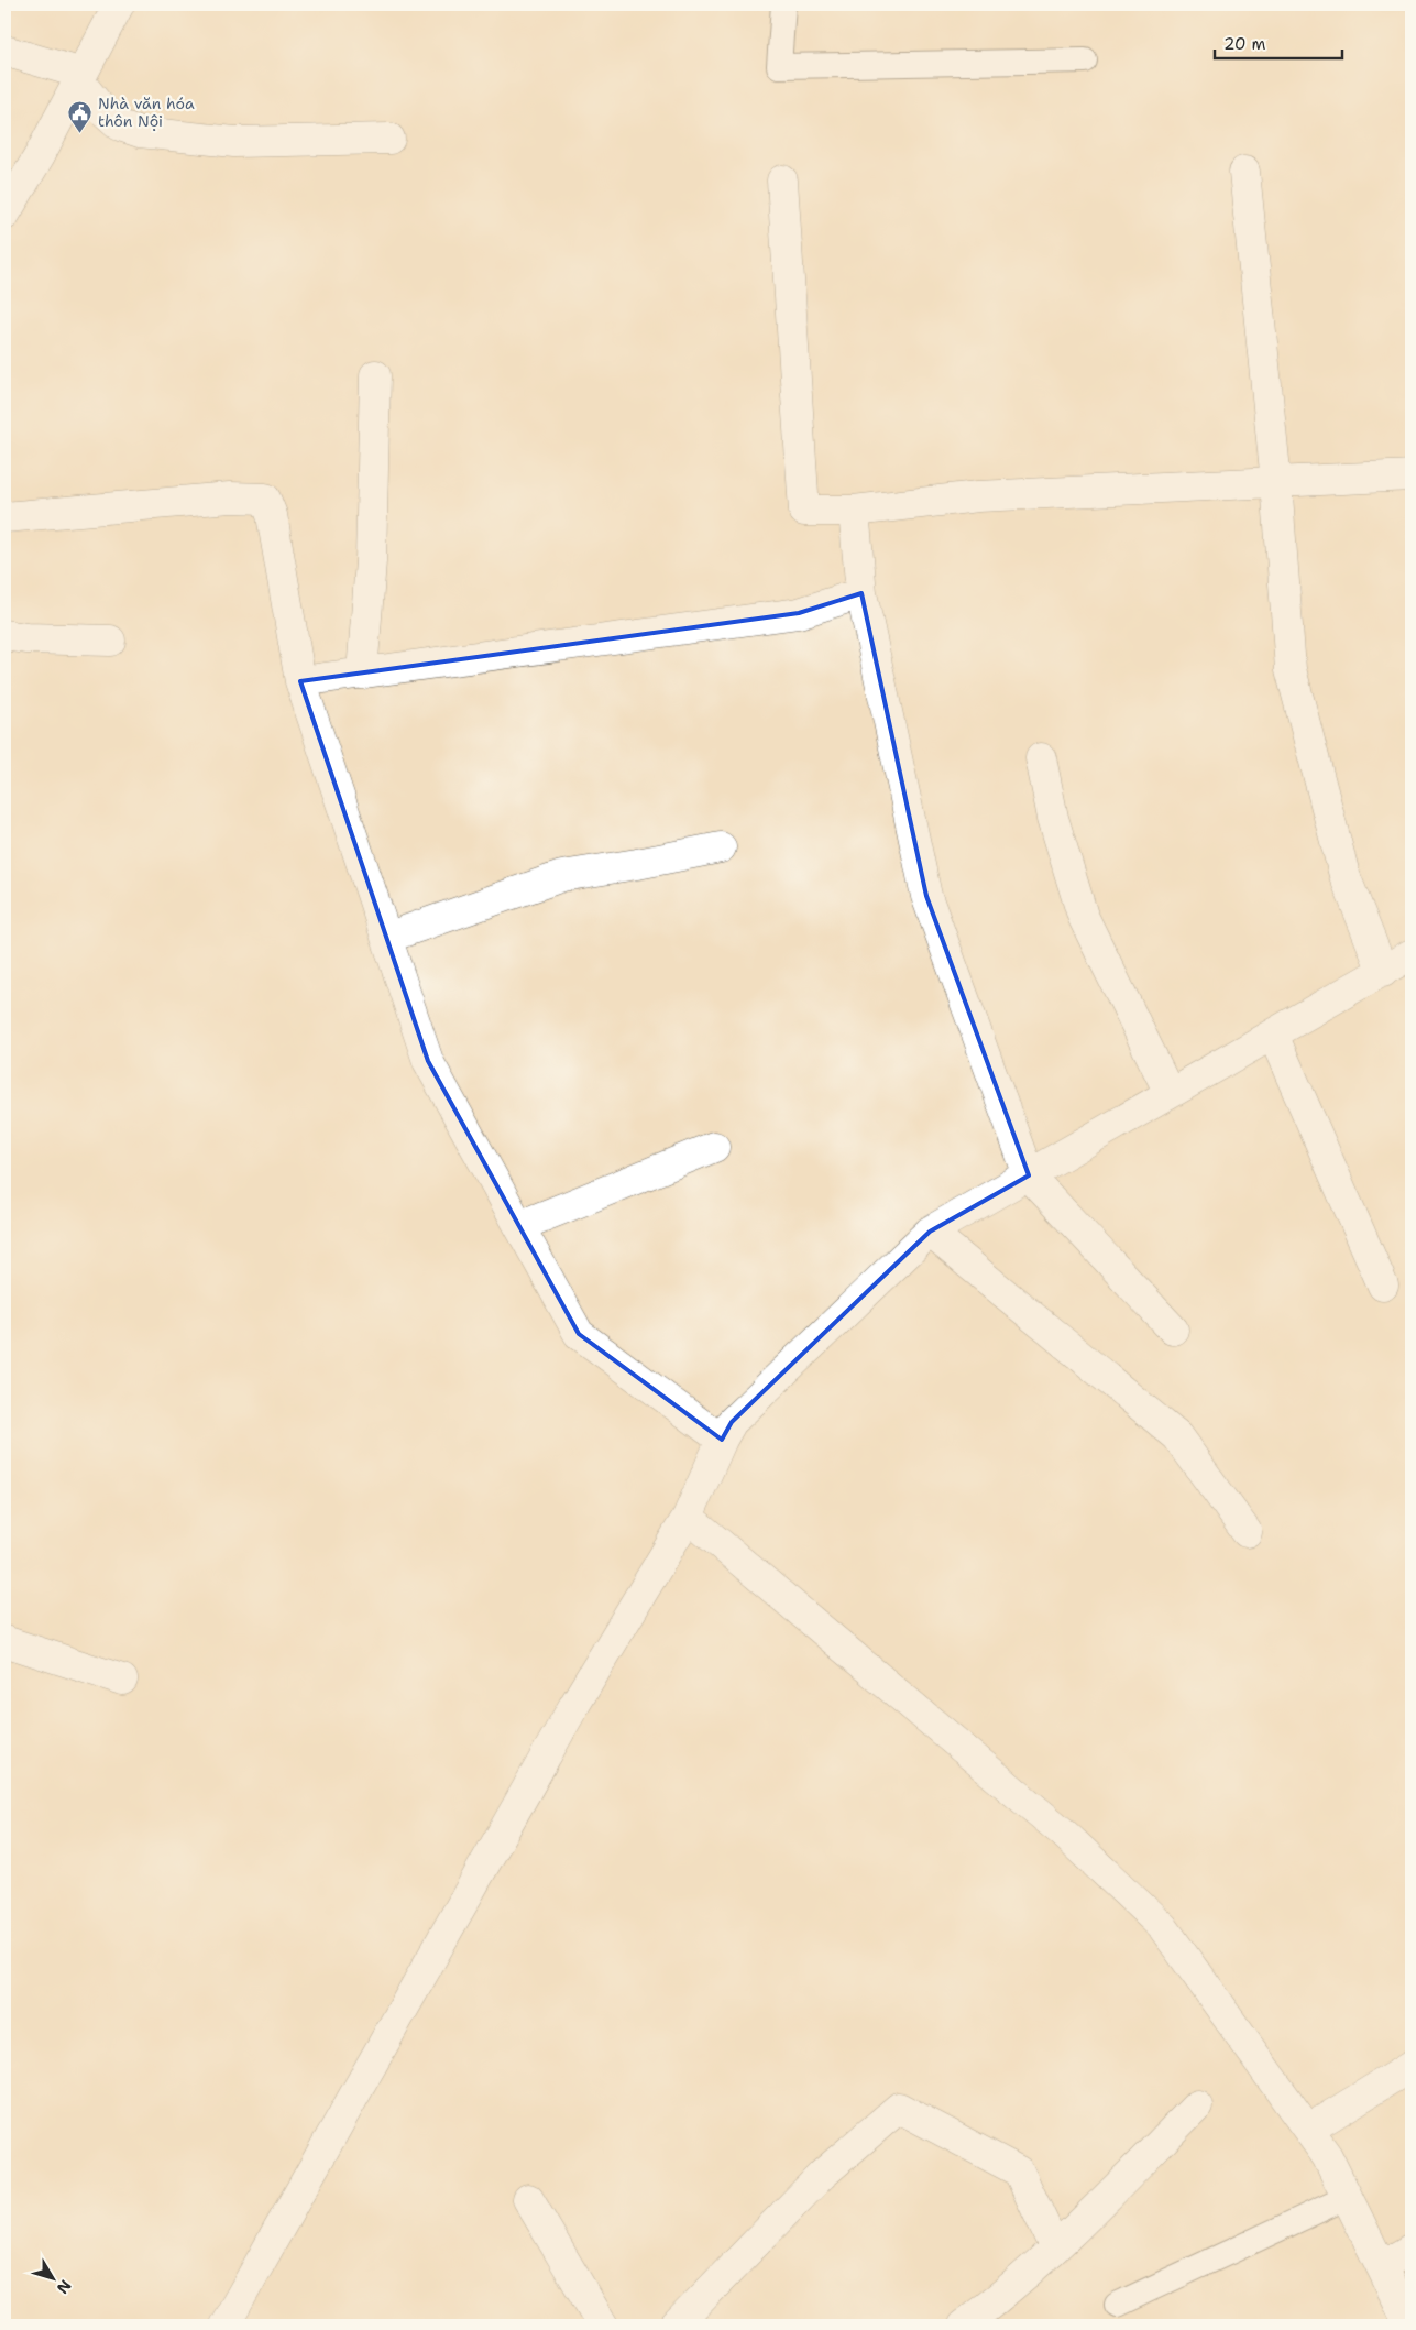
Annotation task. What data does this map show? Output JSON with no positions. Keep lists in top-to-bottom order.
{
  "places": {
    "public building": ["Nhà văn hóa thôn Nội"]
  },
  "scale_bar": "20 m",
  "north": "bottom right"
}
